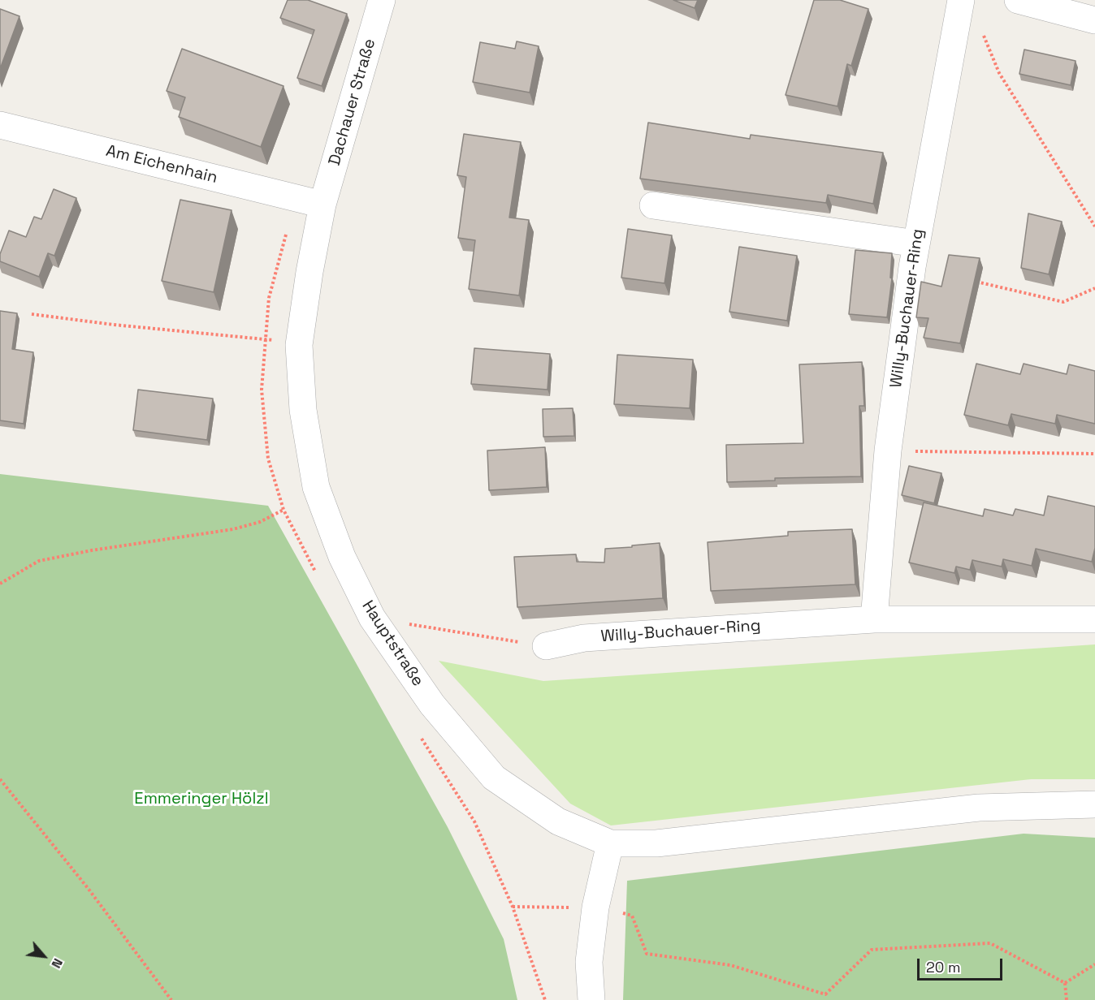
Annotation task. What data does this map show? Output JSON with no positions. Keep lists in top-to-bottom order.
{
  "streets": {
    "street": [
      "Dachauer Straße",
      "Am Eichenhain",
      "Willy-Buchauer-Ring",
      "Hauptstraße"
    ]
  },
  "crossings": [
    ["Dachauer Straße", "Am Eichenhain"],
    ["Dachauer Straße", "Hauptstraße"],
    ["Am Eichenhain", "Hauptstraße"]
  ],
  "parks": ["Emmeringer Hölzl"],
  "scale_bar": "20 m",
  "north": "bottom right"
}
